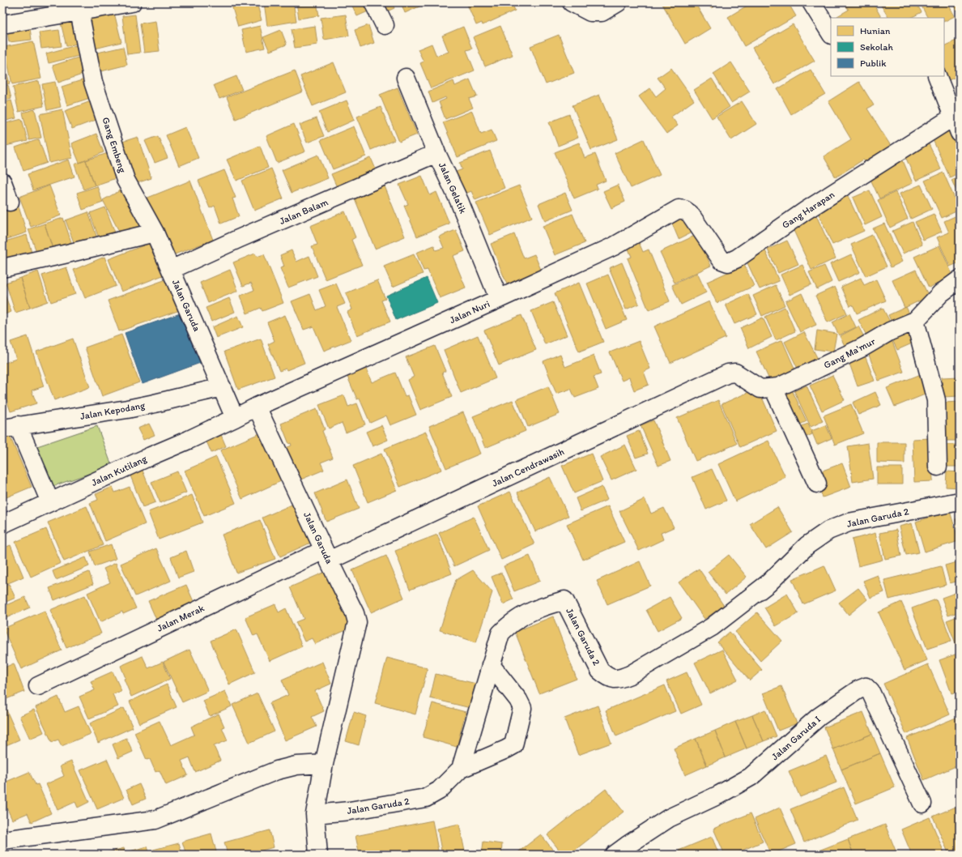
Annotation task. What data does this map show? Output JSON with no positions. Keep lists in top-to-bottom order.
{
  "streets": {
    "street": [
      "Gang Embeng",
      "Jalan Gelatik",
      "Gang Harapan",
      "Jalan Balam",
      "Jalan Garuda",
      "Jalan Nuri",
      "Gang Ma'mur",
      "Jalan Kepodang",
      "Jalan Cendrawasih",
      "Jalan Kutilang",
      "Jalan Garuda 2",
      "Jalan Merak",
      "Jalan Garuda I"
    ]
  },
  "crossings": [
    ["Gang Embeng", "Jalan Balam"],
    ["Gang Embeng", "Jalan Garuda"],
    ["Jalan Gelatik", "Jalan Balam"],
    ["Jalan Gelatik", "Jalan Nuri"],
    ["Gang Harapan", "Jalan Nuri"],
    ["Jalan Balam", "Jalan Garuda"],
    ["Jalan Garuda", "Jalan Nuri"],
    ["Jalan Garuda", "Jalan Kepodang"],
    ["Jalan Garuda", "Jalan Cendrawasih"],
    ["Jalan Garuda", "Jalan Kutilang"],
    ["Jalan Garuda", "Jalan Garuda 2"],
    ["Jalan Garuda", "Jalan Merak"],
    ["Gang Ma'mur", "Jalan Cendrawasih"],
    ["Jalan Cendrawasih", "Jalan Merak"]
  ],
  "legend": ["Hunian", "Sekolah", "Publik"]
}
